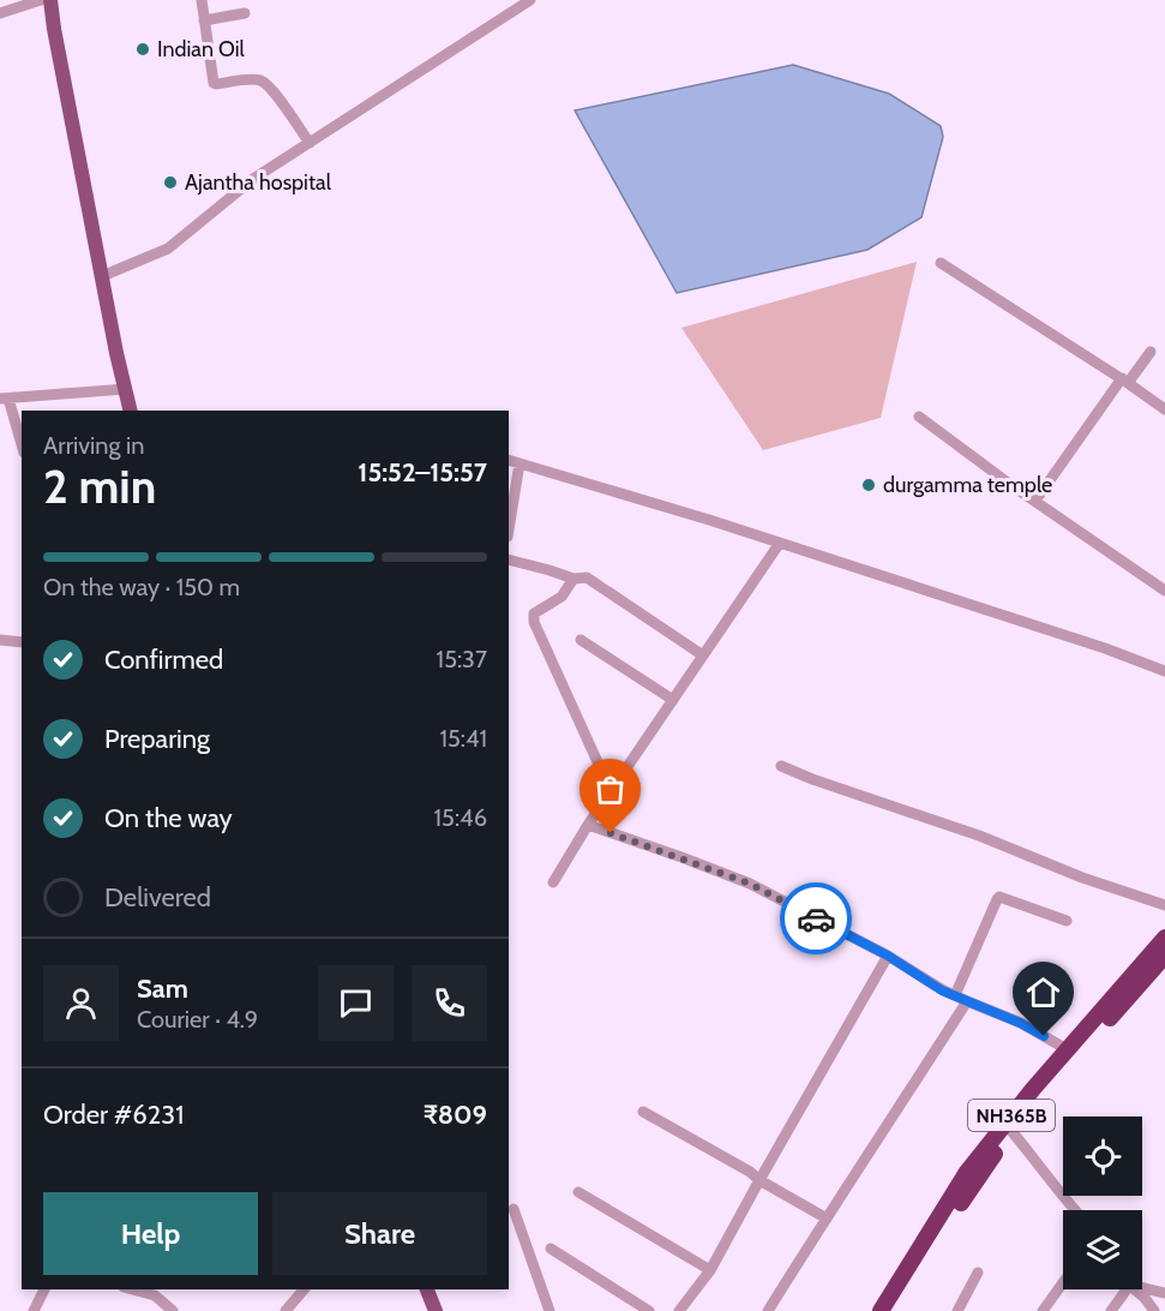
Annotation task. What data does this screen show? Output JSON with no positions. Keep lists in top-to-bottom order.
{
  "streets": {
    "highway": ["NH365B"]
  },
  "places": ["Indian Oil", "Ajantha hospital", "durgamma temple"],
  "page": {
    "heading": ["2 min", "Arriving in", "15:52–15:57"],
    "panel": [
      "Sam",
      "Courier · 4.9",
      "Order #6231",
      "₹809"
    ],
    "bar": "On the way · 150 m",
    "list": [
      ["Confirmed", "15:37"],
      ["Preparing", "15:41"],
      ["On the way", "15:46"],
      "Delivered"
    ],
    "buttons": ["Help", "Share"]
  }
}
